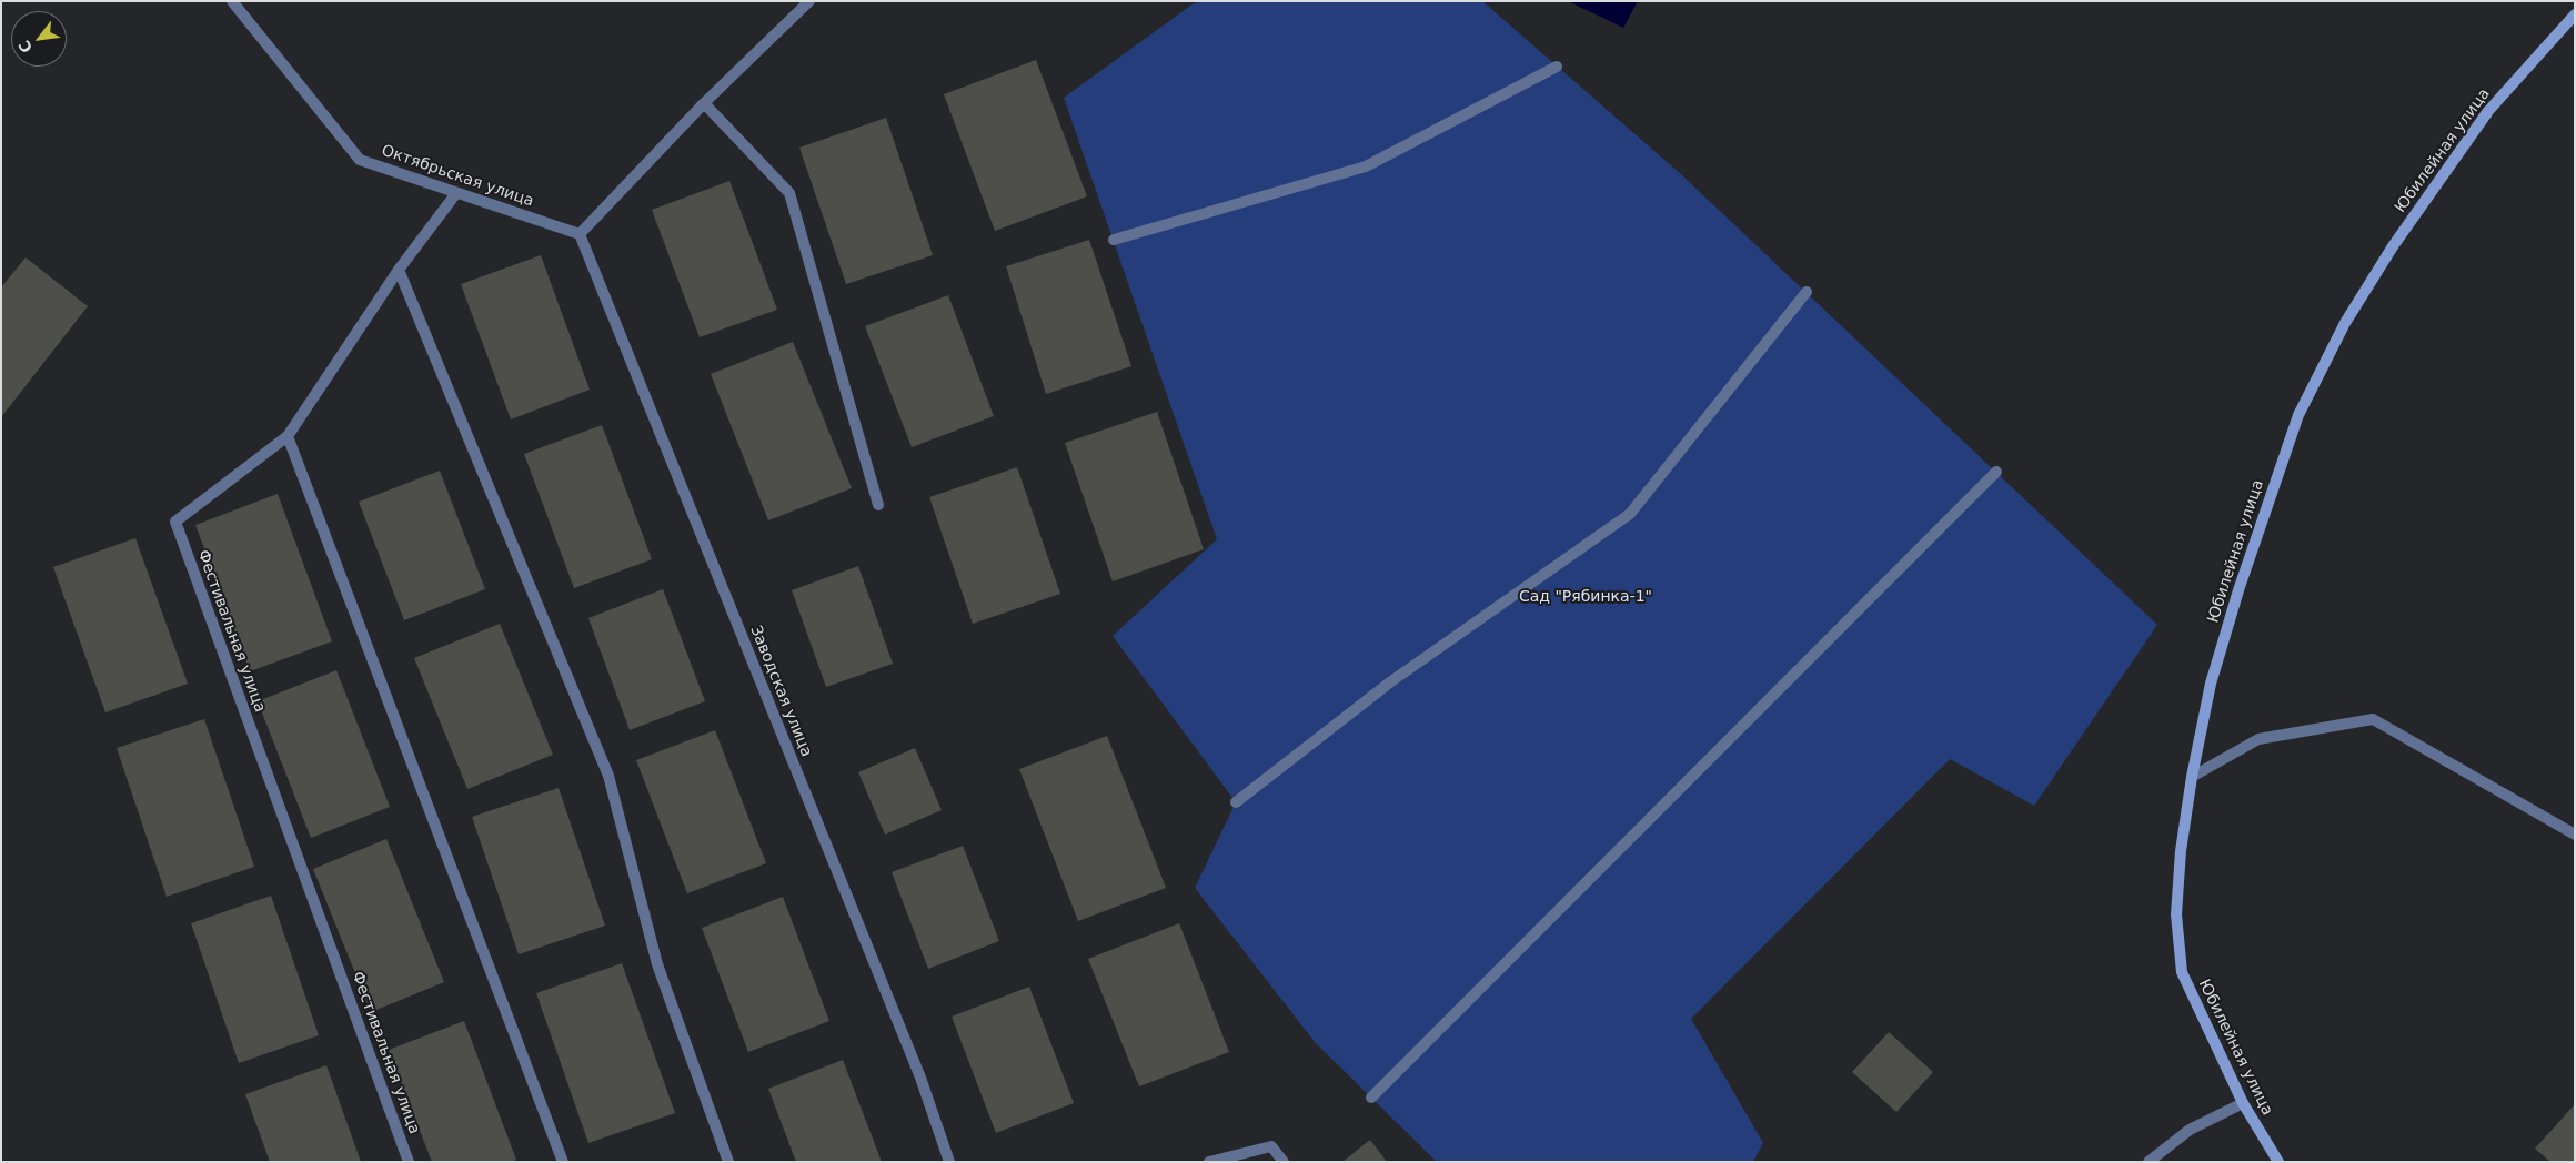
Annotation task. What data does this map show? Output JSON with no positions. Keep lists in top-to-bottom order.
{
  "streets": {
    "street": [
      "Юбилейная улица",
      "Октябрьская улица",
      "Фестивальная улица",
      "Заводская улица"
    ]
  },
  "crossings": [
    ["Октябрьская улица", "Фестивальная улица"],
    ["Октябрьская улица", "Заводская улица"]
  ],
  "parks": ["Сад \"Рябинка-1\""],
  "north": "bottom left"
}
